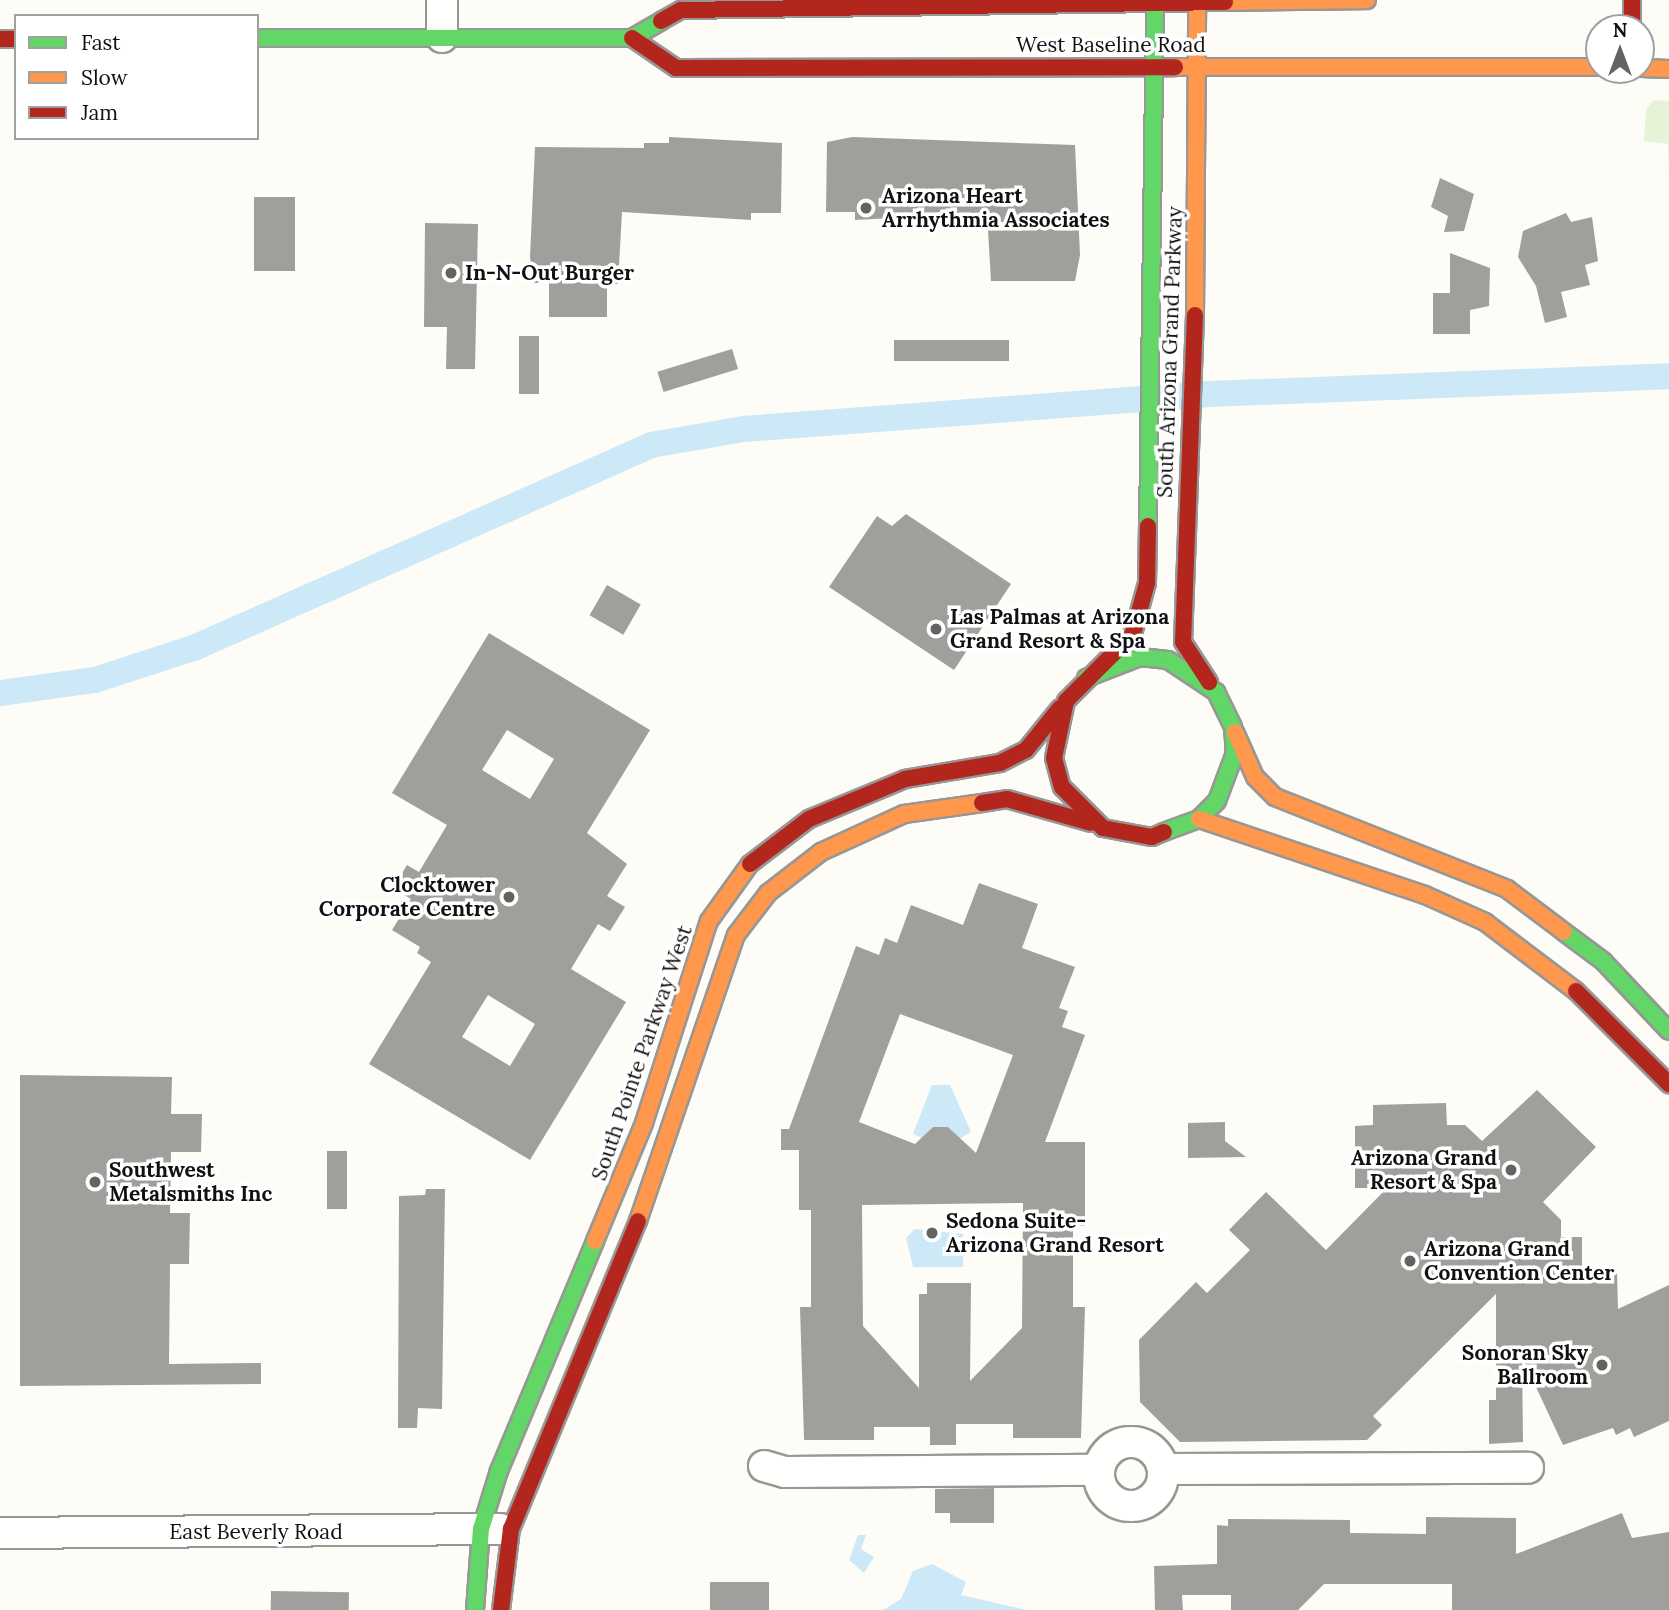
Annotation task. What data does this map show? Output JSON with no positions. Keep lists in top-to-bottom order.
{
  "streets": {
    "street": [
      "West Baseline Road",
      "South Arizona Grand Parkway",
      "South Pointe Parkway West",
      "East Beverly Road"
    ]
  },
  "crossings": [
    ["West Baseline Road", "South Arizona Grand Parkway"],
    ["South Arizona Grand Parkway", "South Pointe Parkway West"],
    ["South Pointe Parkway West", "East Beverly Road"]
  ],
  "places": [
    "Arizona Heart Arrhythmia Associates",
    "In-N-Out Burger",
    "Las Palmas at Arizona Grand Resort & Spa",
    "Clocktower Corporate Centre",
    "Arizona Grand Resort & Spa",
    "Southwest Metalsmiths Inc",
    "Sedona Suite- Arizona Grand Resort",
    "Arizona Grand Convention Center",
    "Sonoran Sky Ballroom"
  ],
  "legend": ["Fast", "Slow", "Jam"],
  "north": "top"
}
